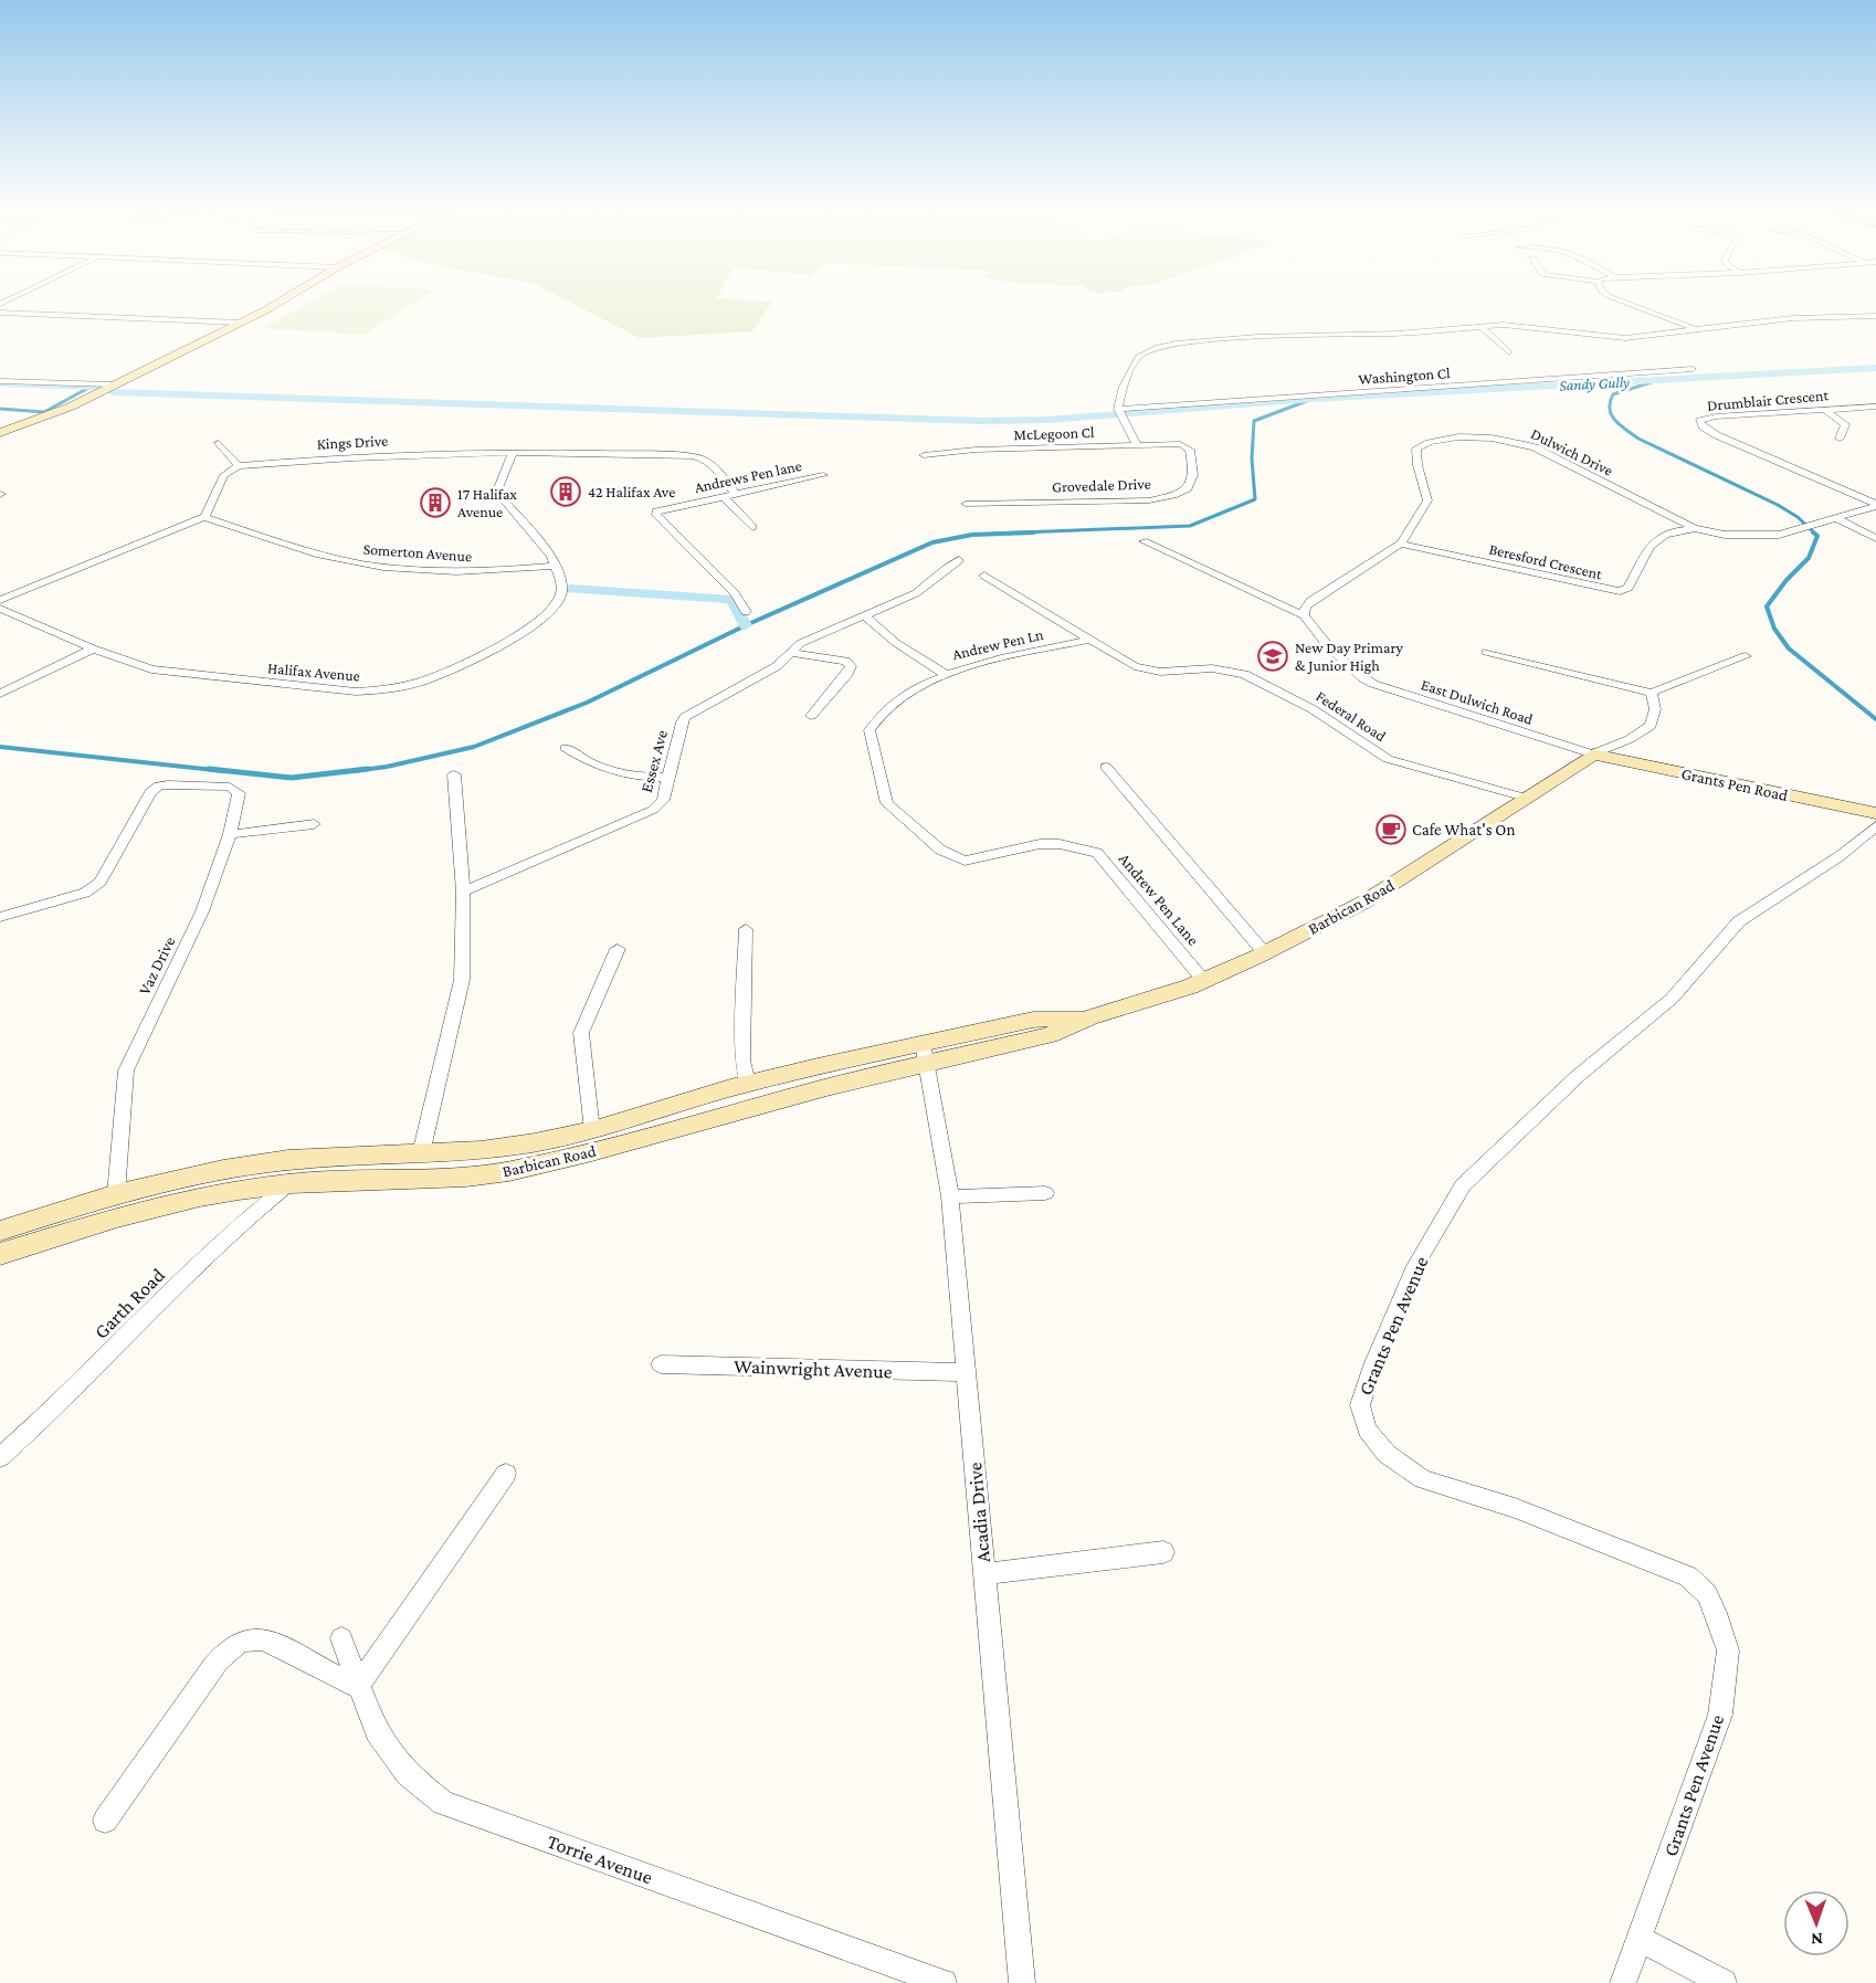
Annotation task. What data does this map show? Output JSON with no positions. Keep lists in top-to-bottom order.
{
  "streets": {
    "main road": ["Grants Pen Road", "Barbican Road"],
    "street": [
      "Washington Cl",
      "Drumblair Crescent",
      "McLegoon Cl",
      "Kings Drive",
      "Dulwich Drive",
      "Andrews Pen lane",
      "Grovedale Drive",
      "Somerton Avenue",
      "Beresford Crescent",
      "Andrew Pen Ln",
      "Halifax Avenue",
      "East Dulwich Road",
      "Federal Road",
      "Essex Ave",
      "Andrew Pen Lane",
      "Vaz Drive",
      "Garth Road",
      "Grants Pen Avenue",
      "Wainwright Avenue",
      "Acadia Drive",
      "Torrie Avenue"
    ]
  },
  "crossings": [
    ["McLegoon Cl", "Grovedale Drive"],
    ["Kings Drive", "Andrews Pen lane"],
    ["Kings Drive", "Halifax Avenue"],
    ["Dulwich Drive", "Beresford Crescent"],
    ["Somerton Avenue", "Halifax Avenue"],
    ["Andrew Pen Ln", "Federal Road"],
    ["Andrew Pen Ln", "Andrew Pen Lane"],
    ["East Dulwich Road", "Grants Pen Road"],
    ["East Dulwich Road", "Barbican Road"],
    ["Federal Road", "Barbican Road"],
    ["Grants Pen Road", "Barbican Road"],
    ["Andrew Pen Lane", "Barbican Road"],
    ["Barbican Road", "Vaz Drive"],
    ["Barbican Road", "Garth Road"],
    ["Barbican Road", "Acadia Drive"],
    ["Wainwright Avenue", "Acadia Drive"]
  ],
  "water": ["Sandy Gully"],
  "places": {
    "building": ["42 Halifax Ave", "17 Halifax Avenue"],
    "school or university": ["New Day Primary & Junior High"],
    "cafe": ["Cafe What's On"]
  },
  "north": "bottom"
}
